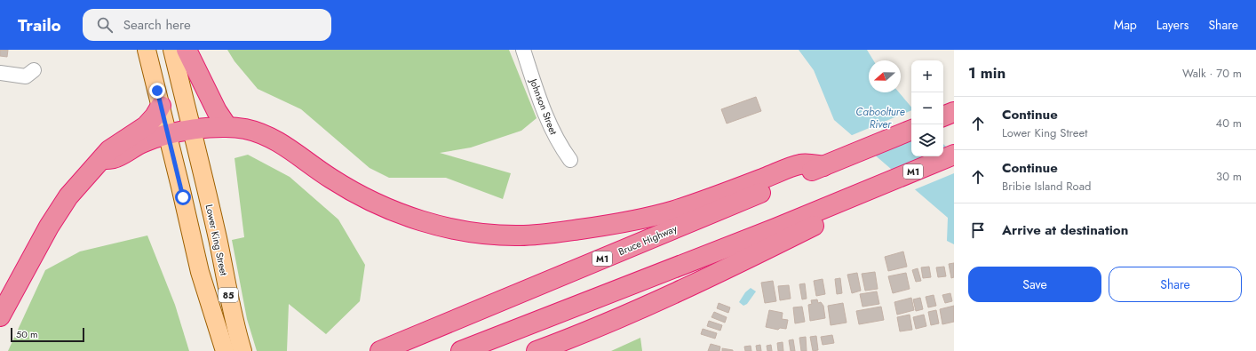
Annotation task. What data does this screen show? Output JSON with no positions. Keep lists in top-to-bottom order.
{
  "streets": {
    "highway": ["M1", "Bruce Highway"],
    "main road": ["Lower King Street", "85"],
    "street": ["Johnson Street"]
  },
  "crossings": [
    ["Lower King Street", "85"]
  ],
  "water": ["Caboolture River"],
  "scale_bar": "50 m",
  "north": "left",
  "page": {
    "header": "Trailo",
    "search": "Search here",
    "nav": ["Map", "Layers", "Share"],
    "heading": ["1 min", "Walk · 70 m"],
    "map_buttons": ["+", "−"],
    "list": [
      ["Continue", "Lower King Street", "40 m"],
      ["Continue", "Bribie Island Road", "30 m"],
      "Arrive at destination"
    ],
    "buttons": ["Save", "Share"],
    "scale": "50 m"
  }
}
